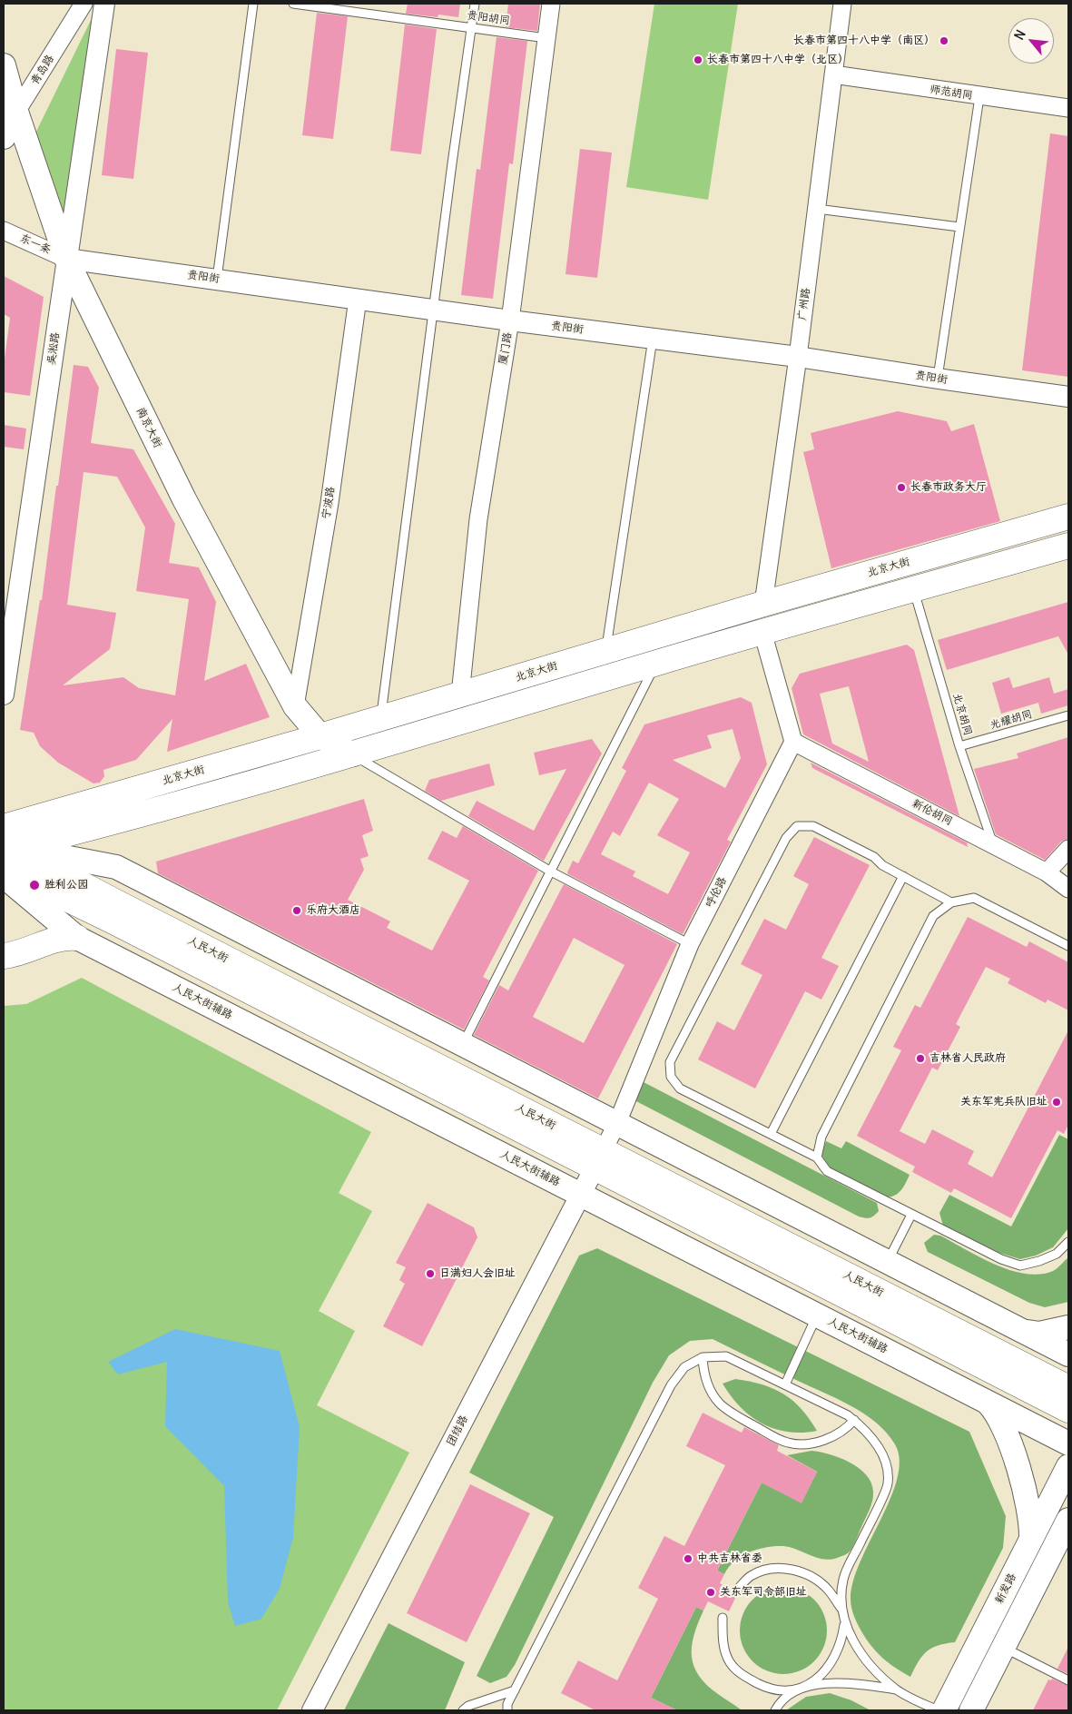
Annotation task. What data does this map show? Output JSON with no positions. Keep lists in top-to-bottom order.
{
  "streets": {
    "main road": [
      "青岛路",
      "南京大街",
      "北京大街",
      "人民大街",
      "人民大街辅路",
      "新发路"
    ],
    "street": [
      "师范胡同",
      "东一条",
      "贵阳街",
      "广州路",
      "吴淞路",
      "厦门路",
      "宁波路",
      "新伦胡同",
      "呼伦路",
      "团结路"
    ],
    "lane": ["贵阳胡同", "北京胡同", "光耀胡同"]
  },
  "crossings": [
    ["贵阳胡同", "厦门路"],
    ["青岛路", "南京大街"],
    ["师范胡同", "广州路"],
    ["东一条", "贵阳街"],
    ["东一条", "吴淞路"],
    ["东一条", "南京大街"],
    ["贵阳街", "广州路"],
    ["贵阳街", "吴淞路"],
    ["贵阳街", "厦门路"],
    ["贵阳街", "南京大街"],
    ["贵阳街", "宁波路"],
    ["广州路", "北京大街"],
    ["吴淞路", "南京大街"],
    ["厦门路", "北京大街"],
    ["南京大街", "宁波路"],
    ["南京大街", "北京大街"],
    ["北京大街", "人民大街"],
    ["北京胡同", "光耀胡同"],
    ["北京胡同", "新伦胡同"],
    ["新伦胡同", "呼伦路"],
    ["呼伦路", "人民大街"],
    ["呼伦路", "团结路"],
    ["人民大街", "团结路"],
    ["人民大街辅路", "团结路"]
  ],
  "places": [
    "长春市第四十八中学（南区）",
    "长春市第四十八中学（北区）",
    "长春市政务大厅",
    "胜利公园",
    "乐府大酒店",
    "吉林省人民政府",
    "关东军宪兵队旧址",
    "日满妇人会旧址",
    "中共吉林省委",
    "关东军司令部旧址"
  ],
  "north": "top left"
}
